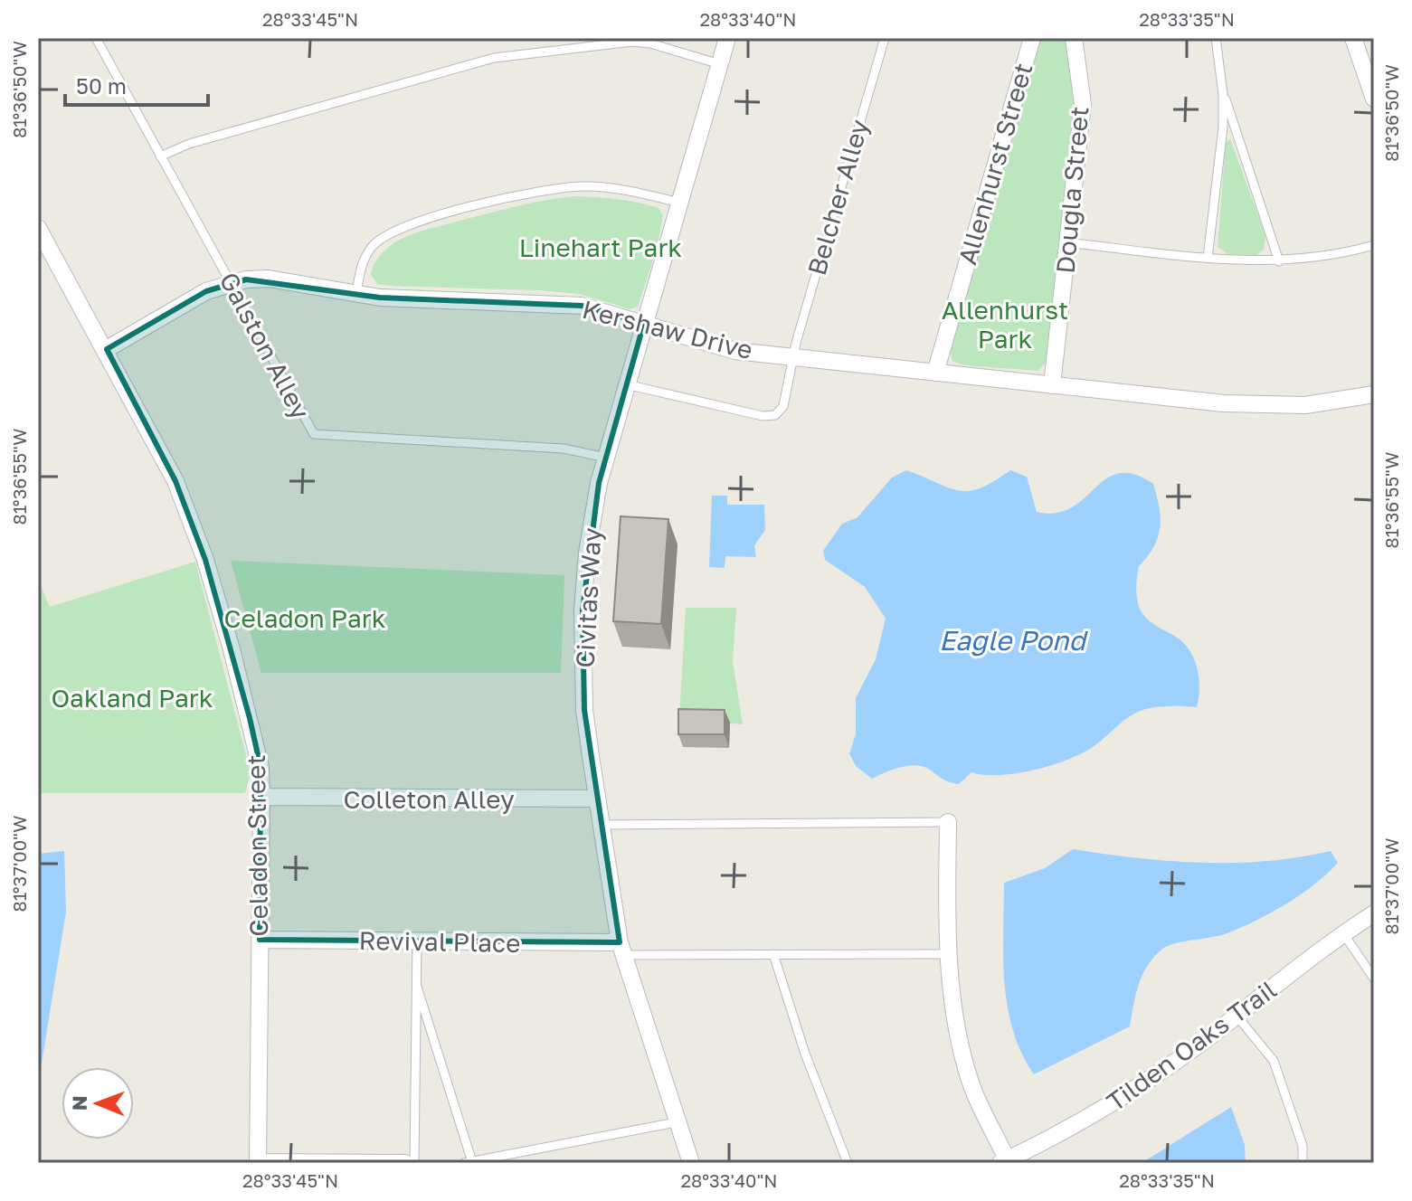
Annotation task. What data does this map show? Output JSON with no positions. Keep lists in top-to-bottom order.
{
  "streets": {
    "street": [
      "Allenhurst Street",
      "Dougla Street",
      "Kershaw Drive",
      "Civitas Way",
      "Colleton Alley",
      "Celadon Street",
      "Revival Place",
      "Tilden Oaks Trail"
    ],
    "lane": ["Belcher Alley", "Galston Alley"]
  },
  "crossings": [
    ["Allenhurst Street", "Kershaw Drive"],
    ["Dougla Street", "Kershaw Drive"],
    ["Belcher Alley", "Kershaw Drive"],
    ["Belcher Alley", "Civitas Way"],
    ["Kershaw Drive", "Galston Alley"],
    ["Kershaw Drive", "Civitas Way"],
    ["Kershaw Drive", "Celadon Street"],
    ["Galston Alley", "Civitas Way"],
    ["Civitas Way", "Colleton Alley"],
    ["Civitas Way", "Revival Place"],
    ["Colleton Alley", "Celadon Street"],
    ["Celadon Street", "Revival Place"]
  ],
  "water": ["Eagle Pond"],
  "parks": [
    "Linehart Park",
    "Allenhurst Park",
    "Celadon Park",
    "Oakland Park"
  ],
  "scale_bar": "50 m",
  "north": "left",
  "coordinates": [
    "28°33'45\"N",
    "28°33'40\"N",
    "28°33'35\"N",
    "81°36'50\"W",
    "81°36'55\"W",
    "81°37'00\"W"
  ]
}
